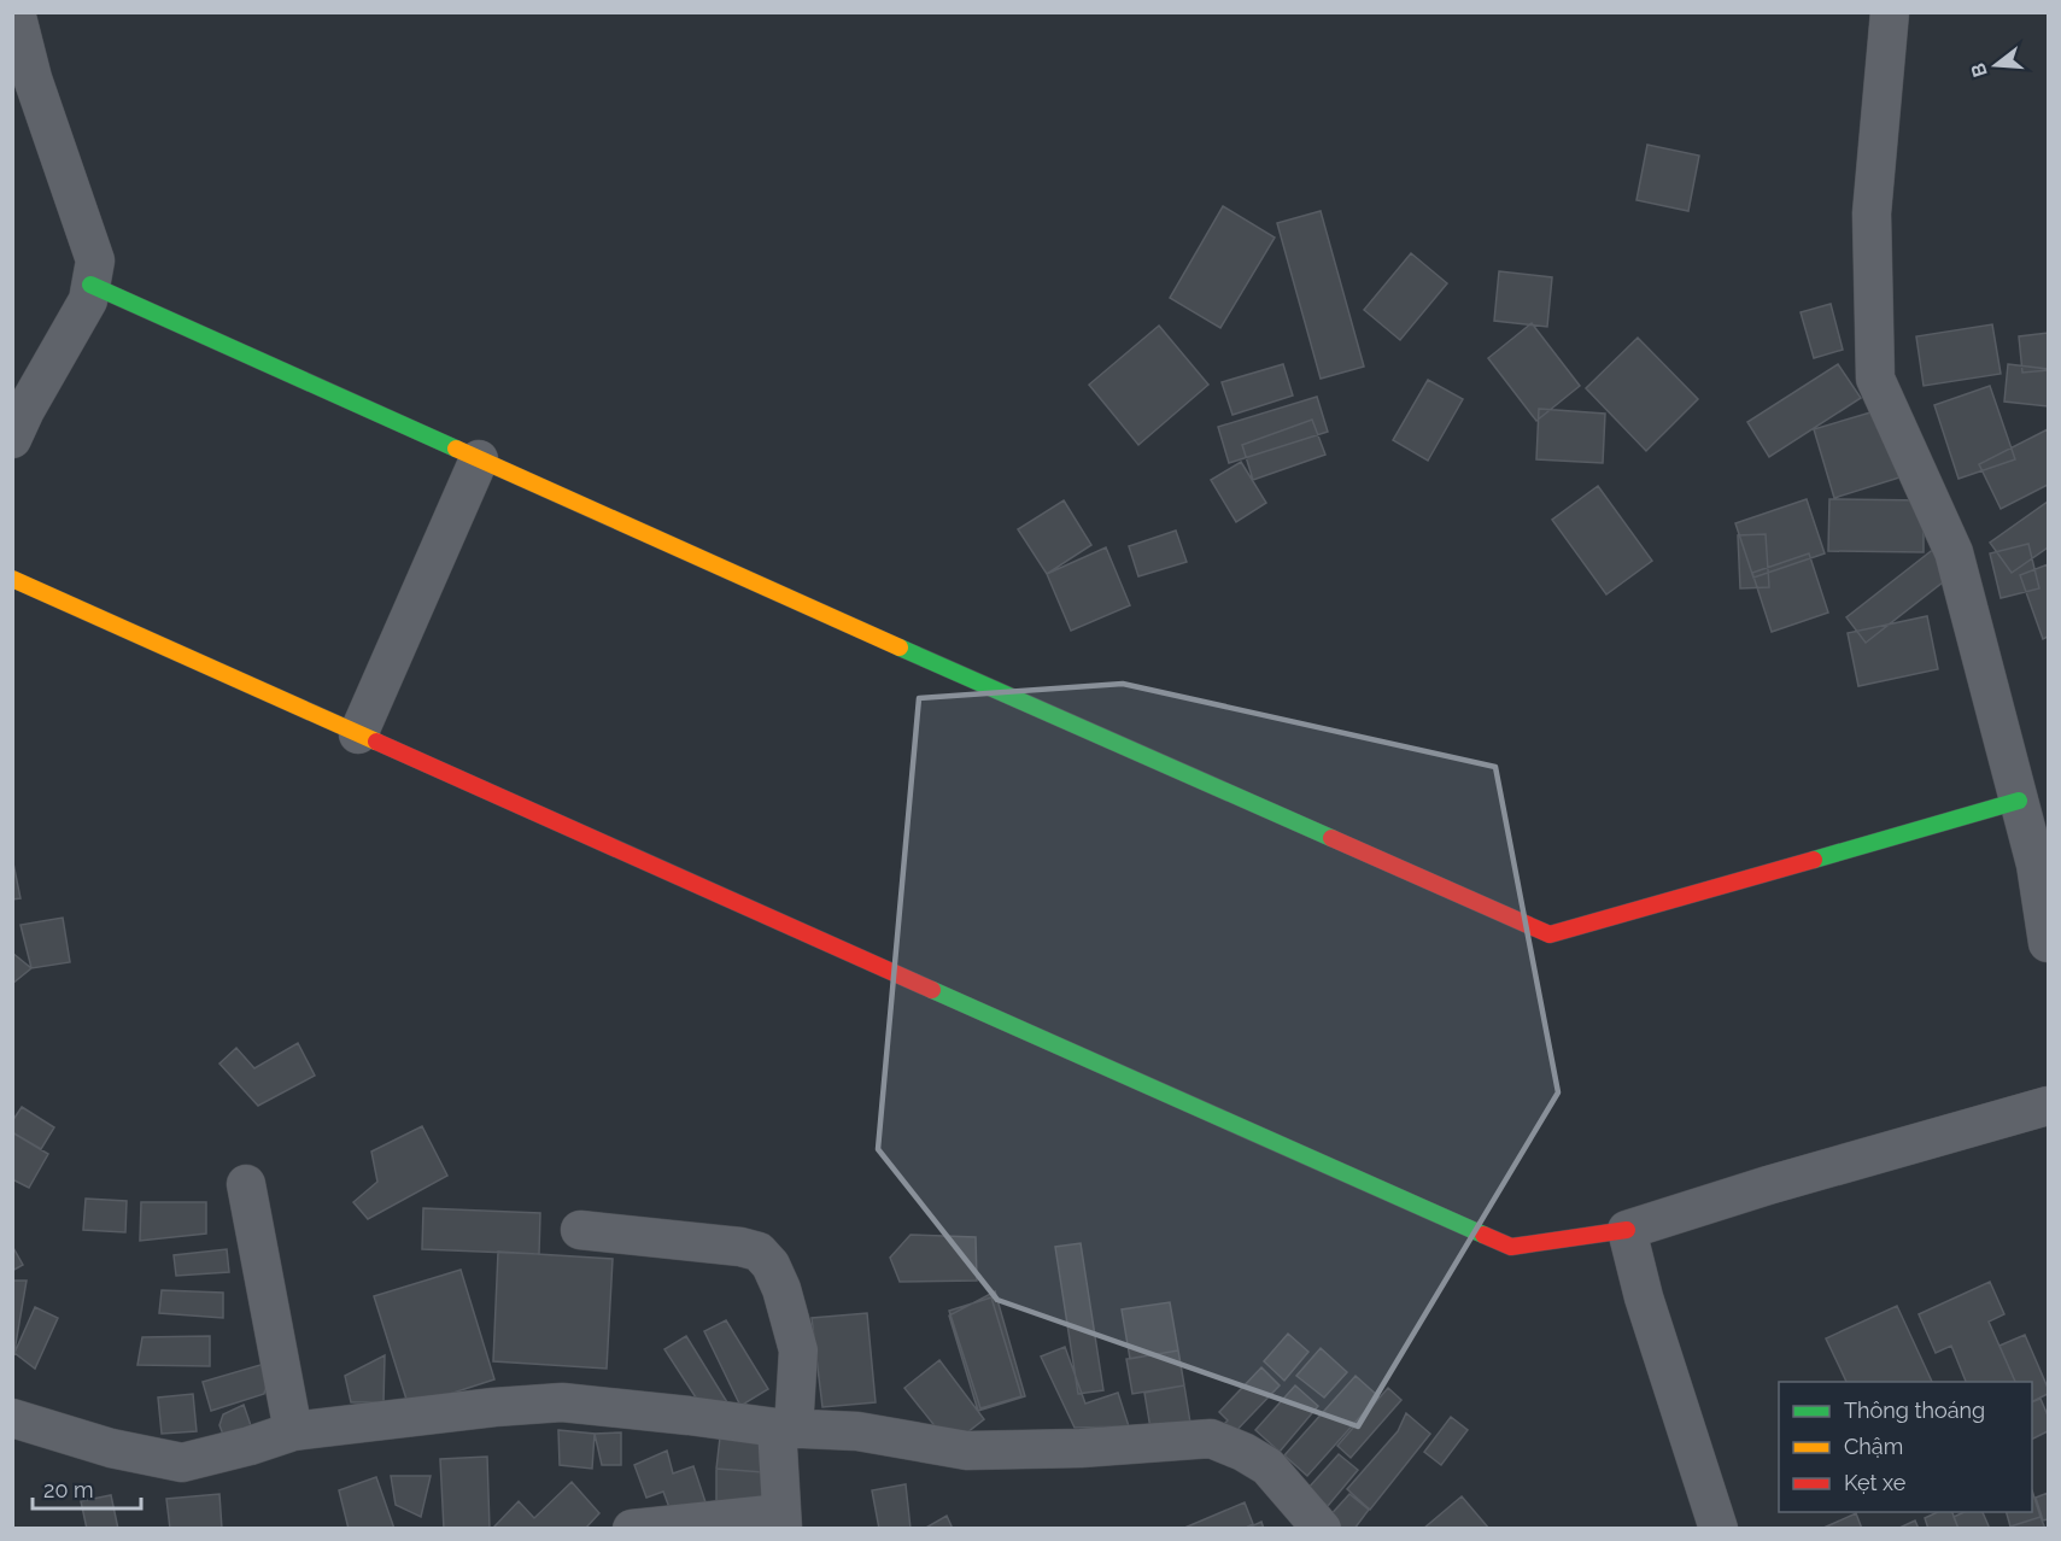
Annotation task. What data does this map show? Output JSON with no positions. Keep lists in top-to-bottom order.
{
  "legend": ["Thông thoáng", "Chậm", "Kẹt xe"],
  "scale_bar": "20 m",
  "north": "left"
}
